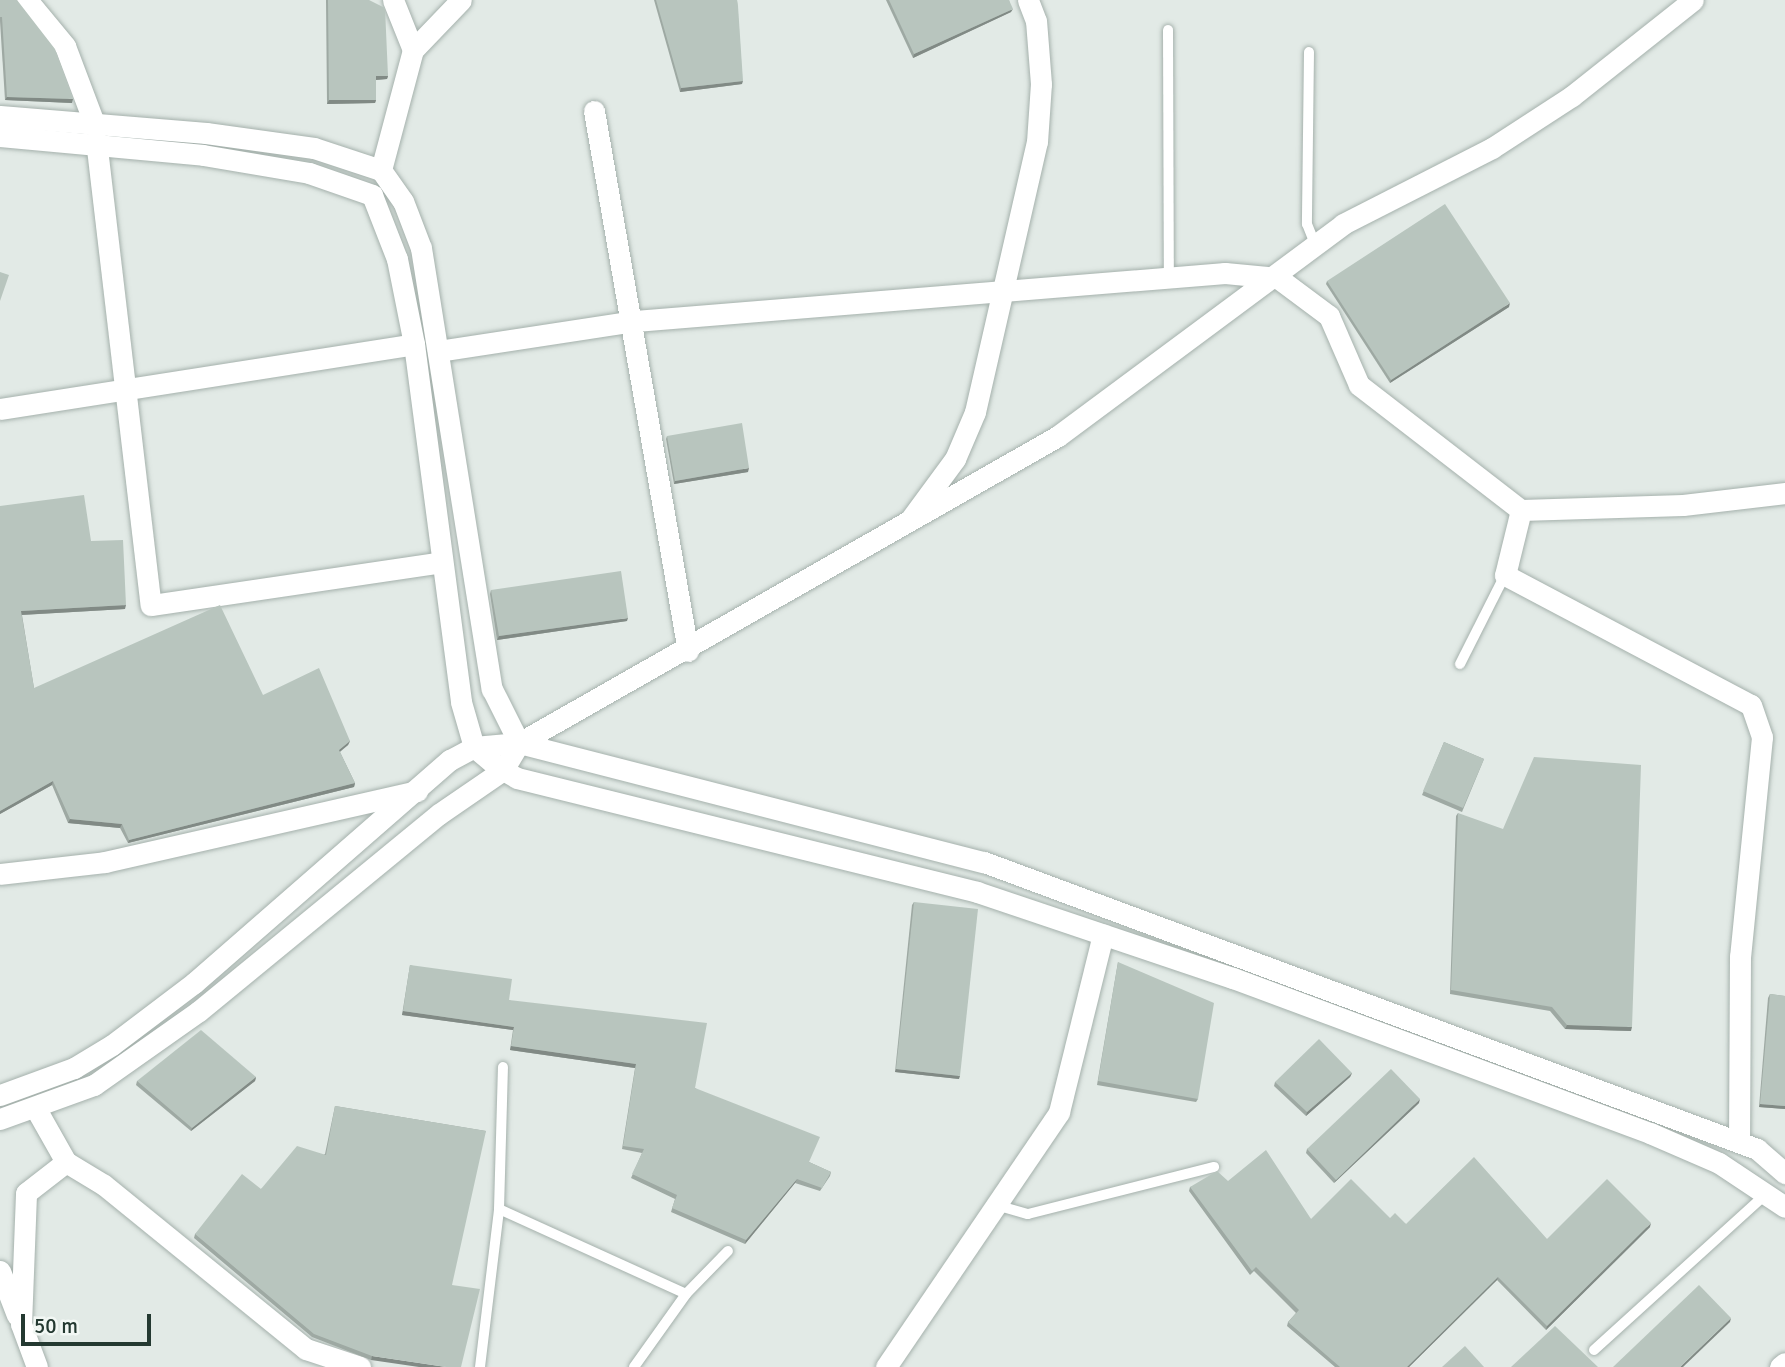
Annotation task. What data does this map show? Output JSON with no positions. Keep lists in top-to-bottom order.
{
  "scale_bar": "50 m"
}
